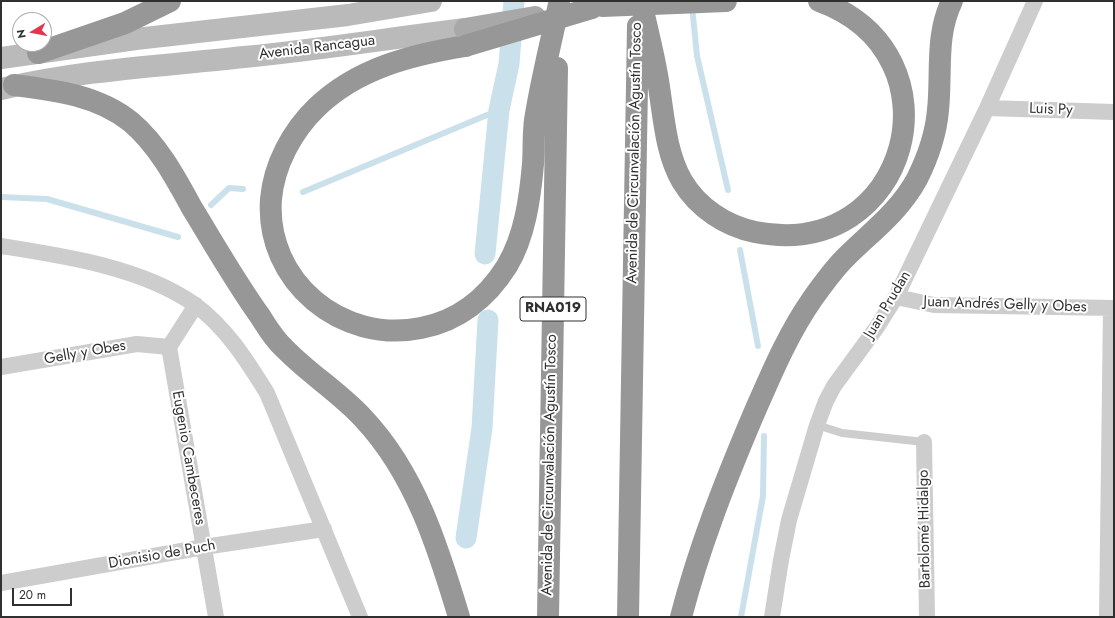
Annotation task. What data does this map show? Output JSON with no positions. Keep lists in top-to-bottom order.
{
  "streets": {
    "highway": ["Avenida de Circunvalación Agustín Tosco", "RNA019"],
    "main road": ["Avenida Rancagua"],
    "street": [
      "Luis Py",
      "Juan Prudan",
      "Juan Andrés Gelly y Obes",
      "Gelly y Obes",
      "Eugenio Cambeceres",
      "Bartolomé Hidalgo",
      "Dionisio de Puch"
    ]
  },
  "crossings": [
    ["Luis Py", "Juan Prudan"],
    ["Juan Prudan", "Juan Andrés Gelly y Obes"],
    ["Gelly y Obes", "Eugenio Cambeceres"],
    ["Eugenio Cambeceres", "Dionisio de Puch"]
  ],
  "scale_bar": "20 m",
  "north": "left"
}
